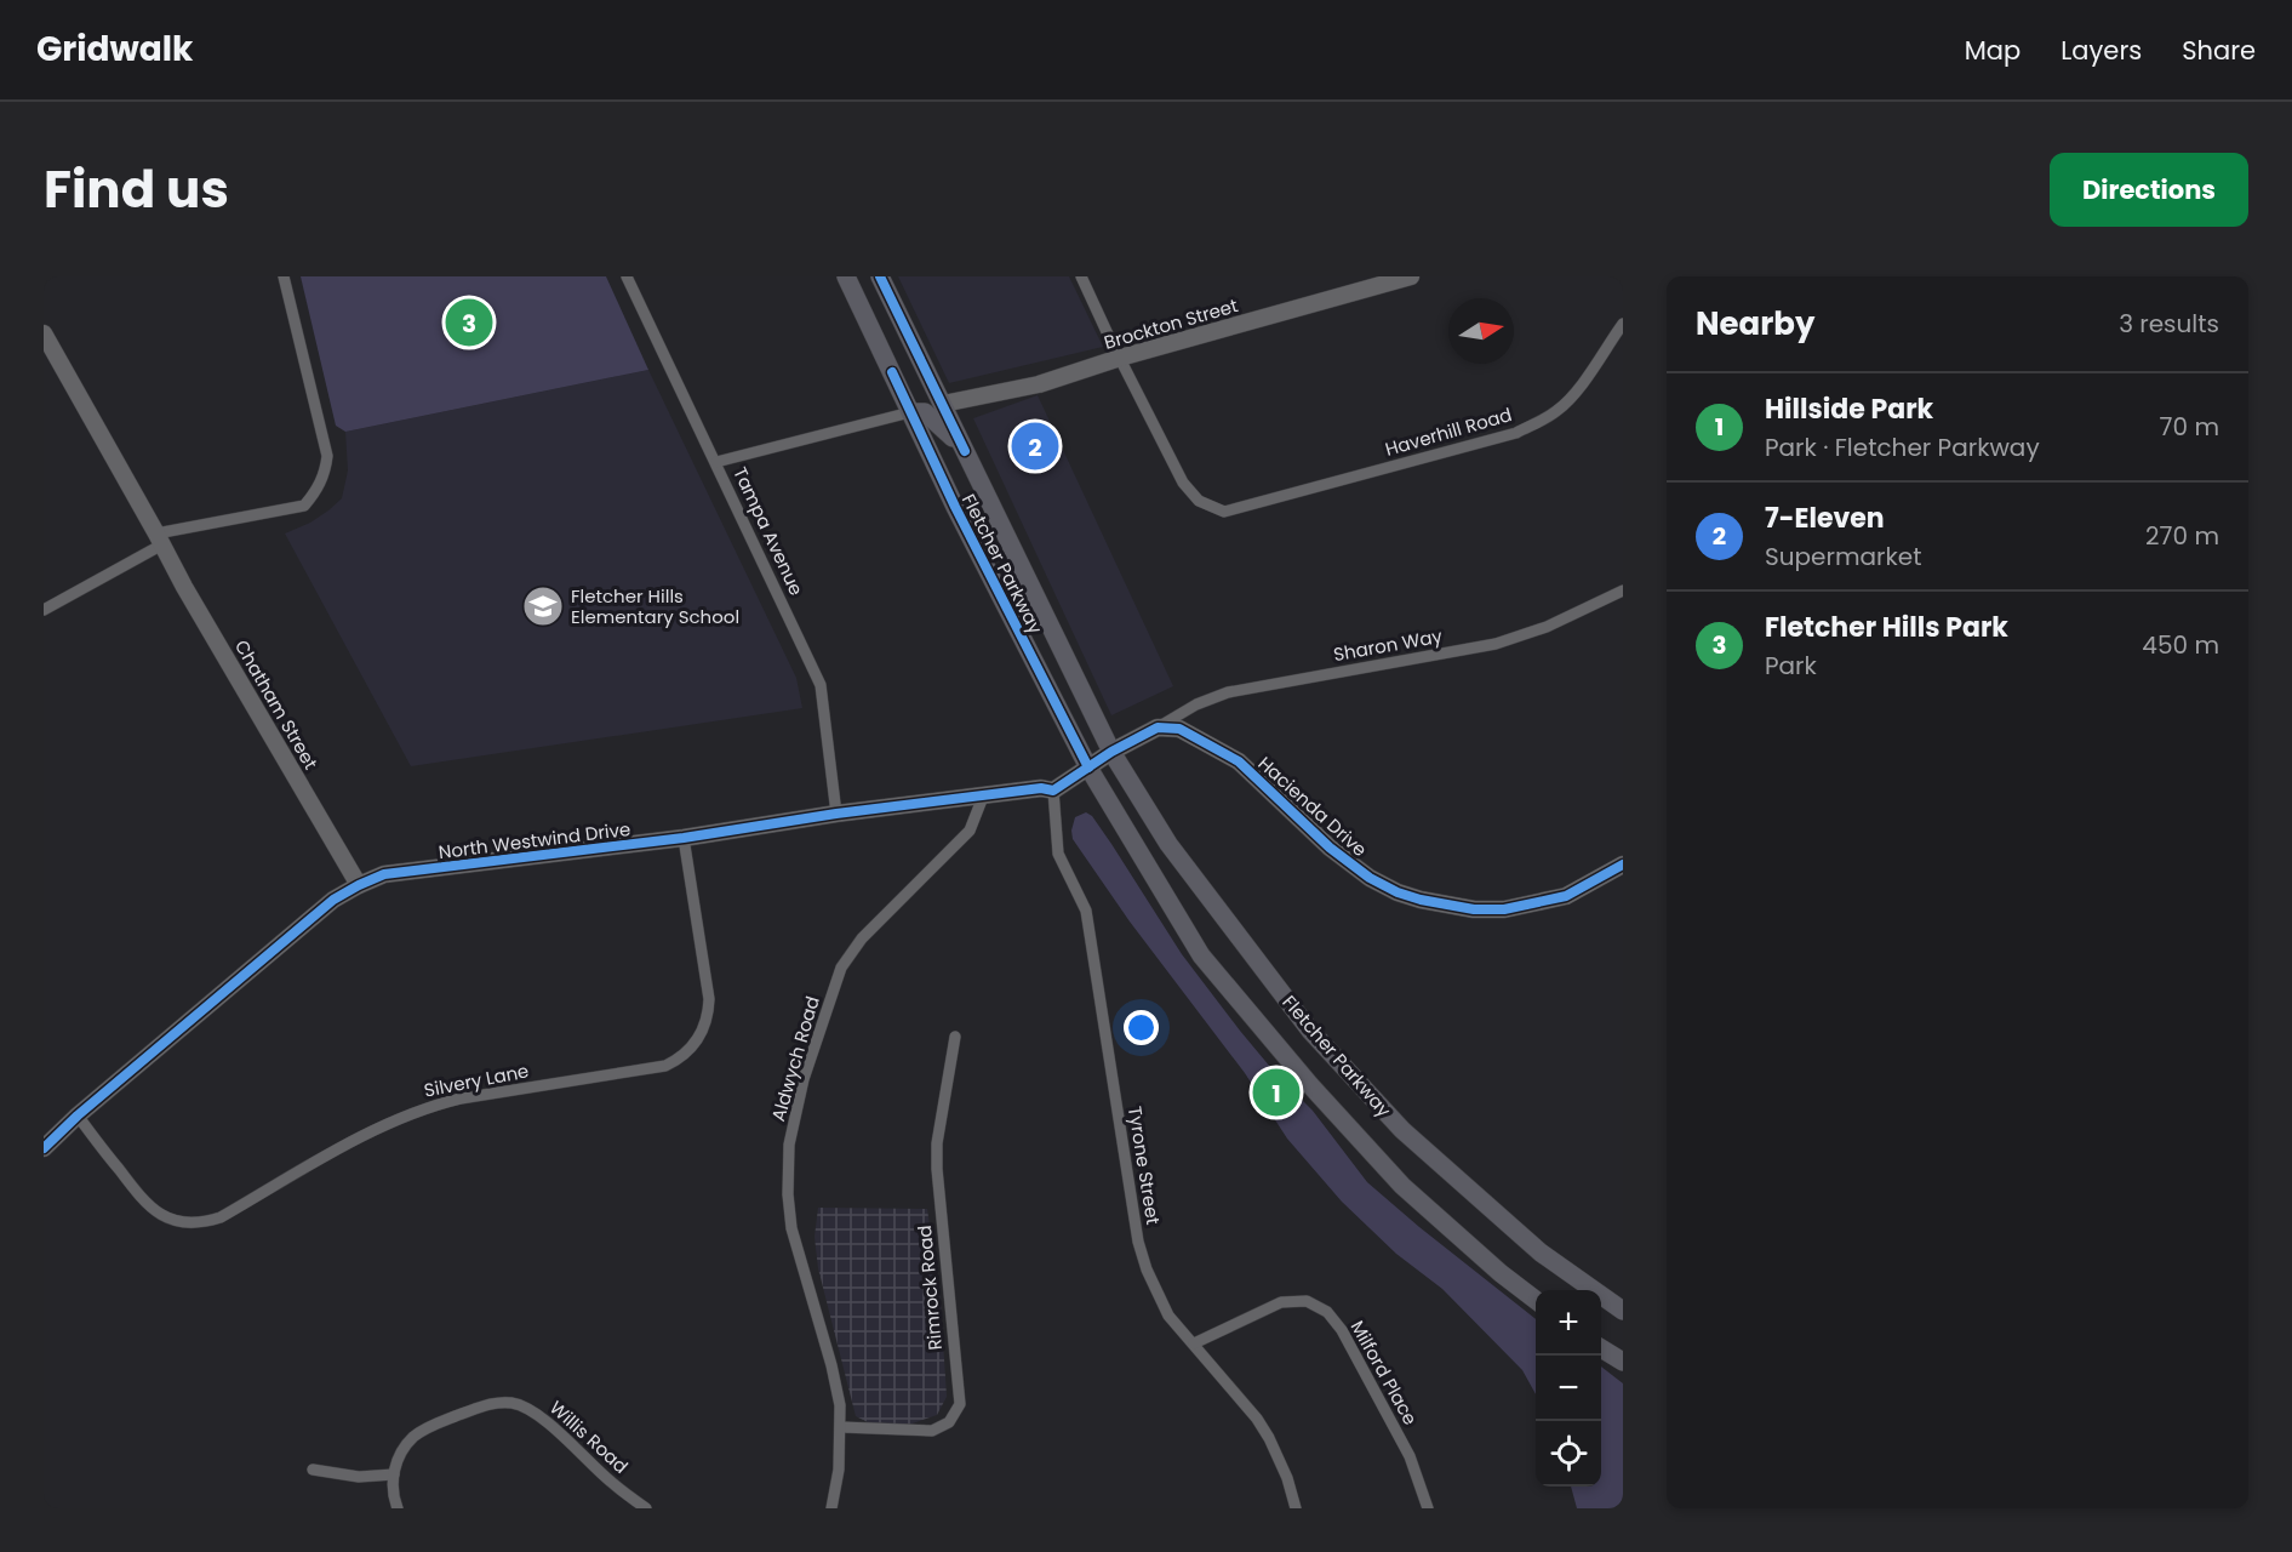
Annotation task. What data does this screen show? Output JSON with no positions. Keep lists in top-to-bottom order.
{
  "streets": {
    "main road": ["Fletcher Parkway"],
    "street": [
      "Brockton Street",
      "Haverhill Road",
      "Tampa Avenue",
      "Sharon Way",
      "Chatham Street",
      "Hacienda Drive",
      "North Westwind Drive",
      "Aldwych Road",
      "Silvery Lane",
      "Tyrone Street",
      "Rimrock Road",
      "Milford Place",
      "Willis Road"
    ]
  },
  "crossings": [
    ["Brockton Street", "Haverhill Road"],
    ["Brockton Street", "Fletcher Parkway"],
    ["Tampa Avenue", "North Westwind Drive"],
    ["Sharon Way", "Hacienda Drive"],
    ["Chatham Street", "North Westwind Drive"],
    ["North Westwind Drive", "Aldwych Road"],
    ["North Westwind Drive", "Silvery Lane"],
    ["North Westwind Drive", "Tyrone Street"],
    ["Aldwych Road", "Rimrock Road"],
    ["Tyrone Street", "Milford Place"]
  ],
  "places": {
    "school or university": ["Fletcher Hills Elementary School"]
  },
  "north": "right",
  "page": {
    "header": "Gridwalk",
    "nav": ["Map", "Layers", "Share"],
    "title": "Find us",
    "buttons": "Directions",
    "heading": ["Nearby", "3 results"],
    "pins": ["3", "2", "1"],
    "list": [
      {
        "mark": "1",
        "name": "Hillside Park",
        "note": "Park · Fletcher Parkway",
        "value": "70 m"
      },
      {
        "mark": "2",
        "name": "7-Eleven",
        "note": "Supermarket",
        "value": "270 m"
      },
      {
        "mark": "3",
        "name": "Fletcher Hills Park",
        "note": "Park",
        "value": "450 m"
      }
    ],
    "map_buttons": ["+", "−"]
  }
}
